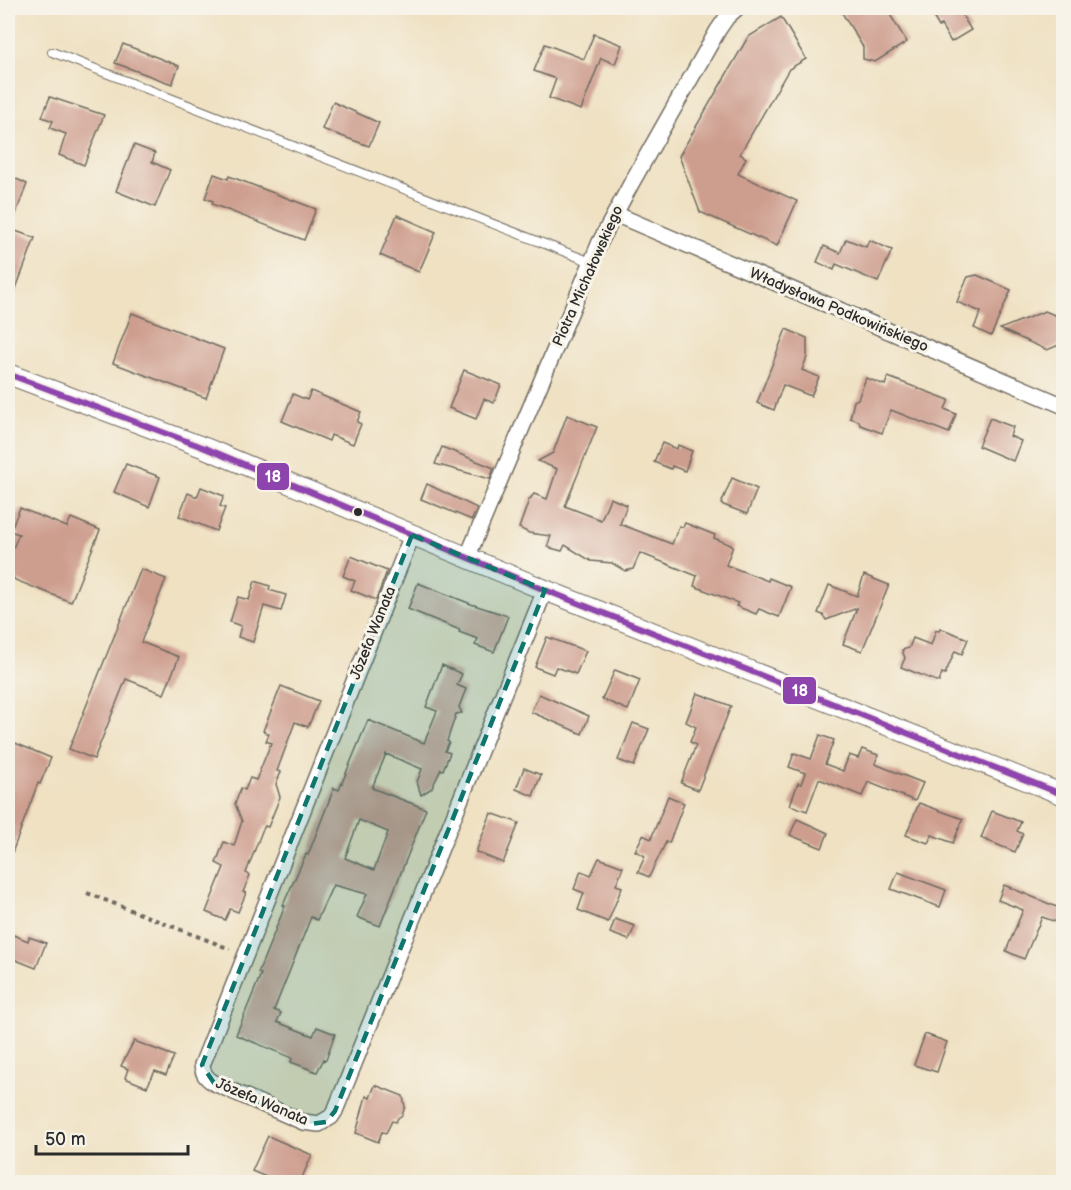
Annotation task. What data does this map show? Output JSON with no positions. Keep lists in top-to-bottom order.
{
  "streets": {
    "street": ["Piotra Michałowskiego", "Władysława Podkowińskiego", "Józefa Wanata"]
  },
  "crossings": [
    ["Piotra Michałowskiego", "Władysława Podkowińskiego"]
  ],
  "lines": ["transit line 18"],
  "scale_bar": "50 m"
}
